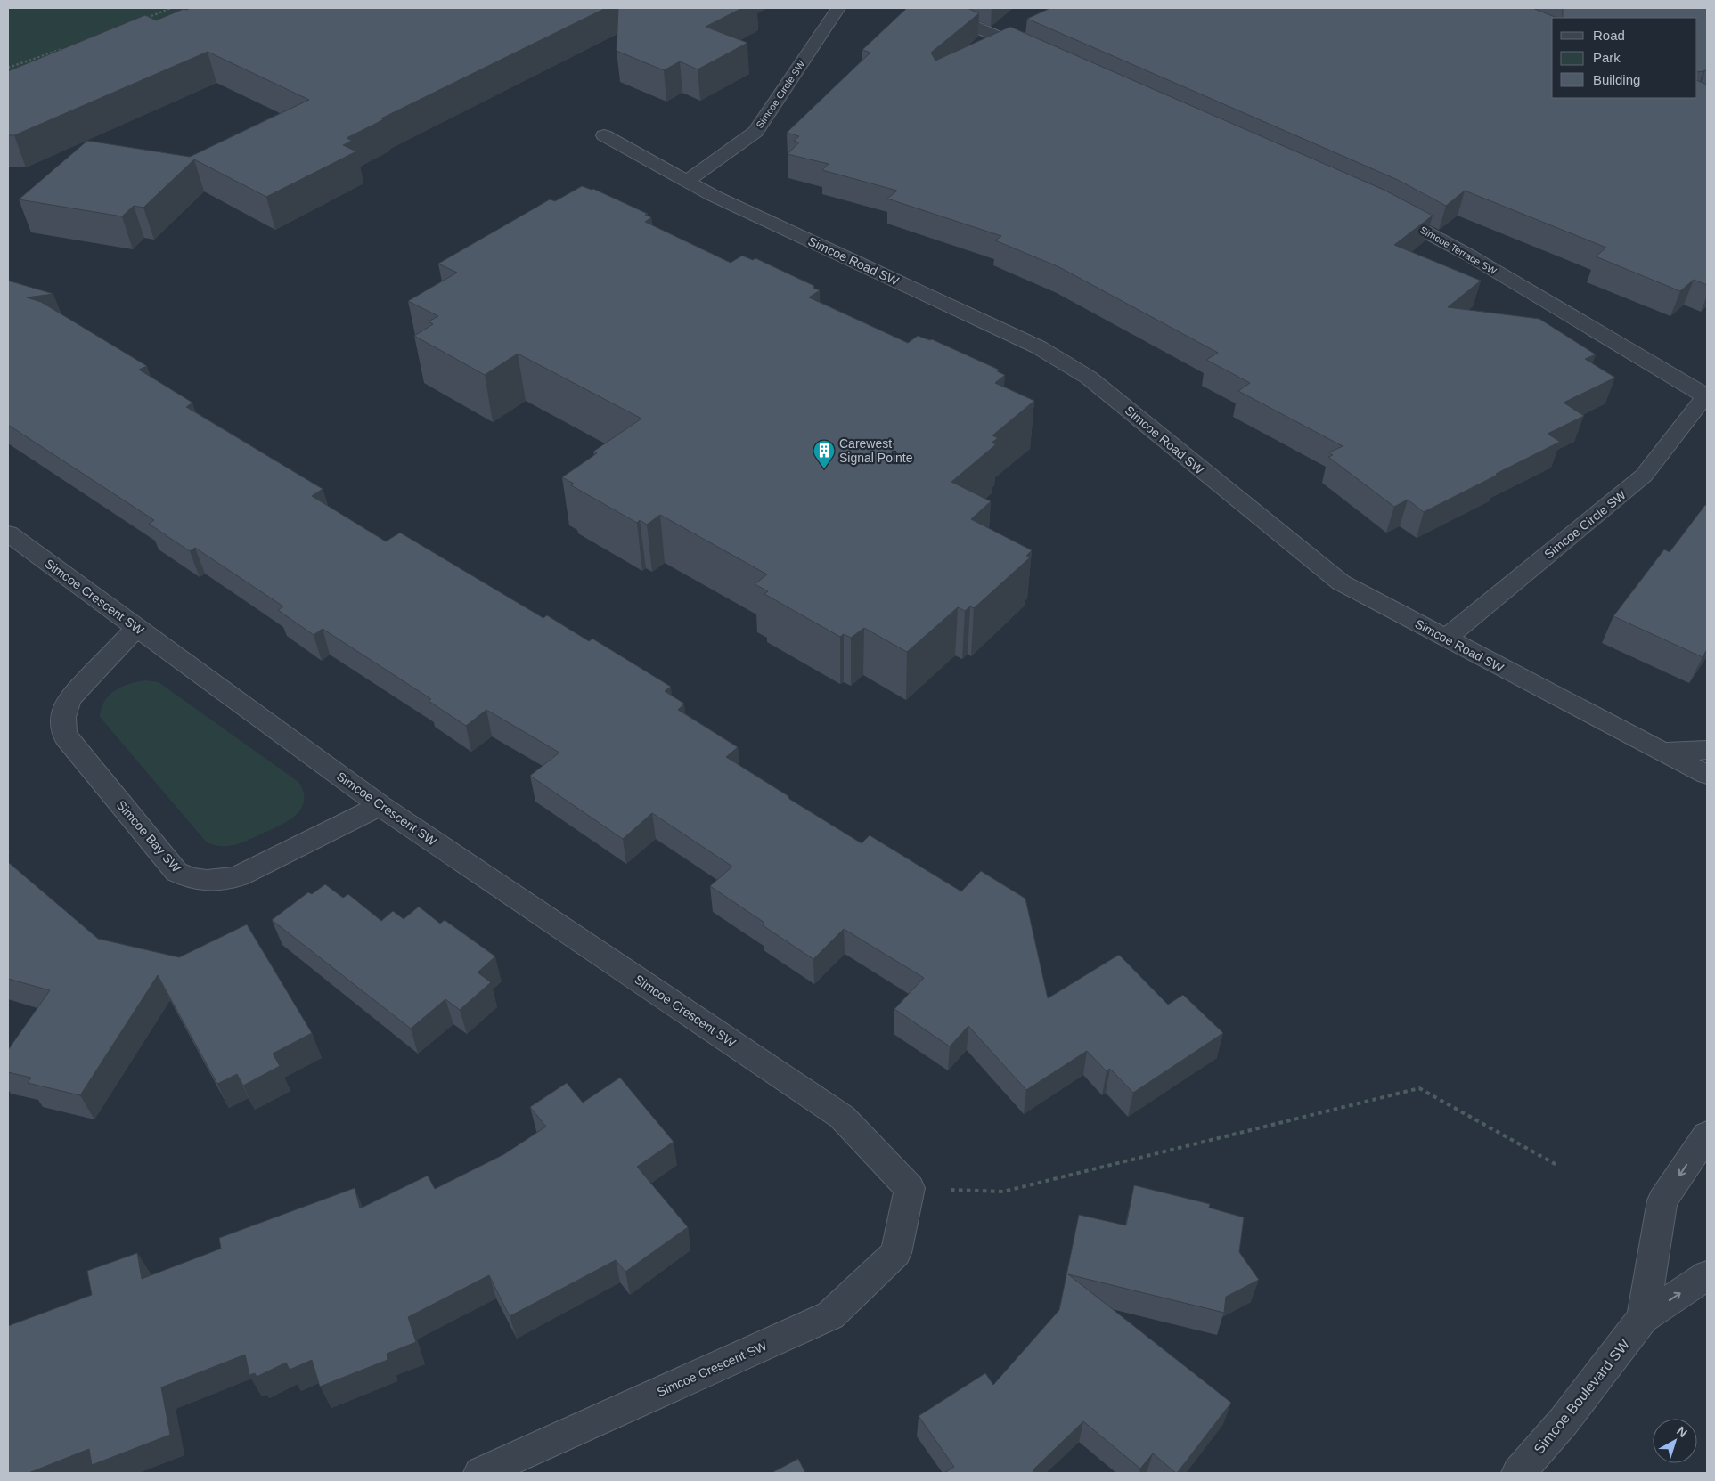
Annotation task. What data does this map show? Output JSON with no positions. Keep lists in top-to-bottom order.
{
  "streets": {
    "street": [
      "Simcoe Circle SW",
      "Simcoe Terrace SW",
      "Simcoe Road SW",
      "Simcoe Crescent SW",
      "Simcoe Bay SW",
      "Simcoe Boulevard SW"
    ]
  },
  "crossings": [
    ["Simcoe Circle SW", "Simcoe Terrace SW"],
    ["Simcoe Circle SW", "Simcoe Road SW"],
    ["Simcoe Crescent SW", "Simcoe Bay SW"]
  ],
  "places": {
    "building": ["Carewest Signal Pointe"]
  },
  "legend": ["Road", "Park", "Building"],
  "north": "top right"
}
